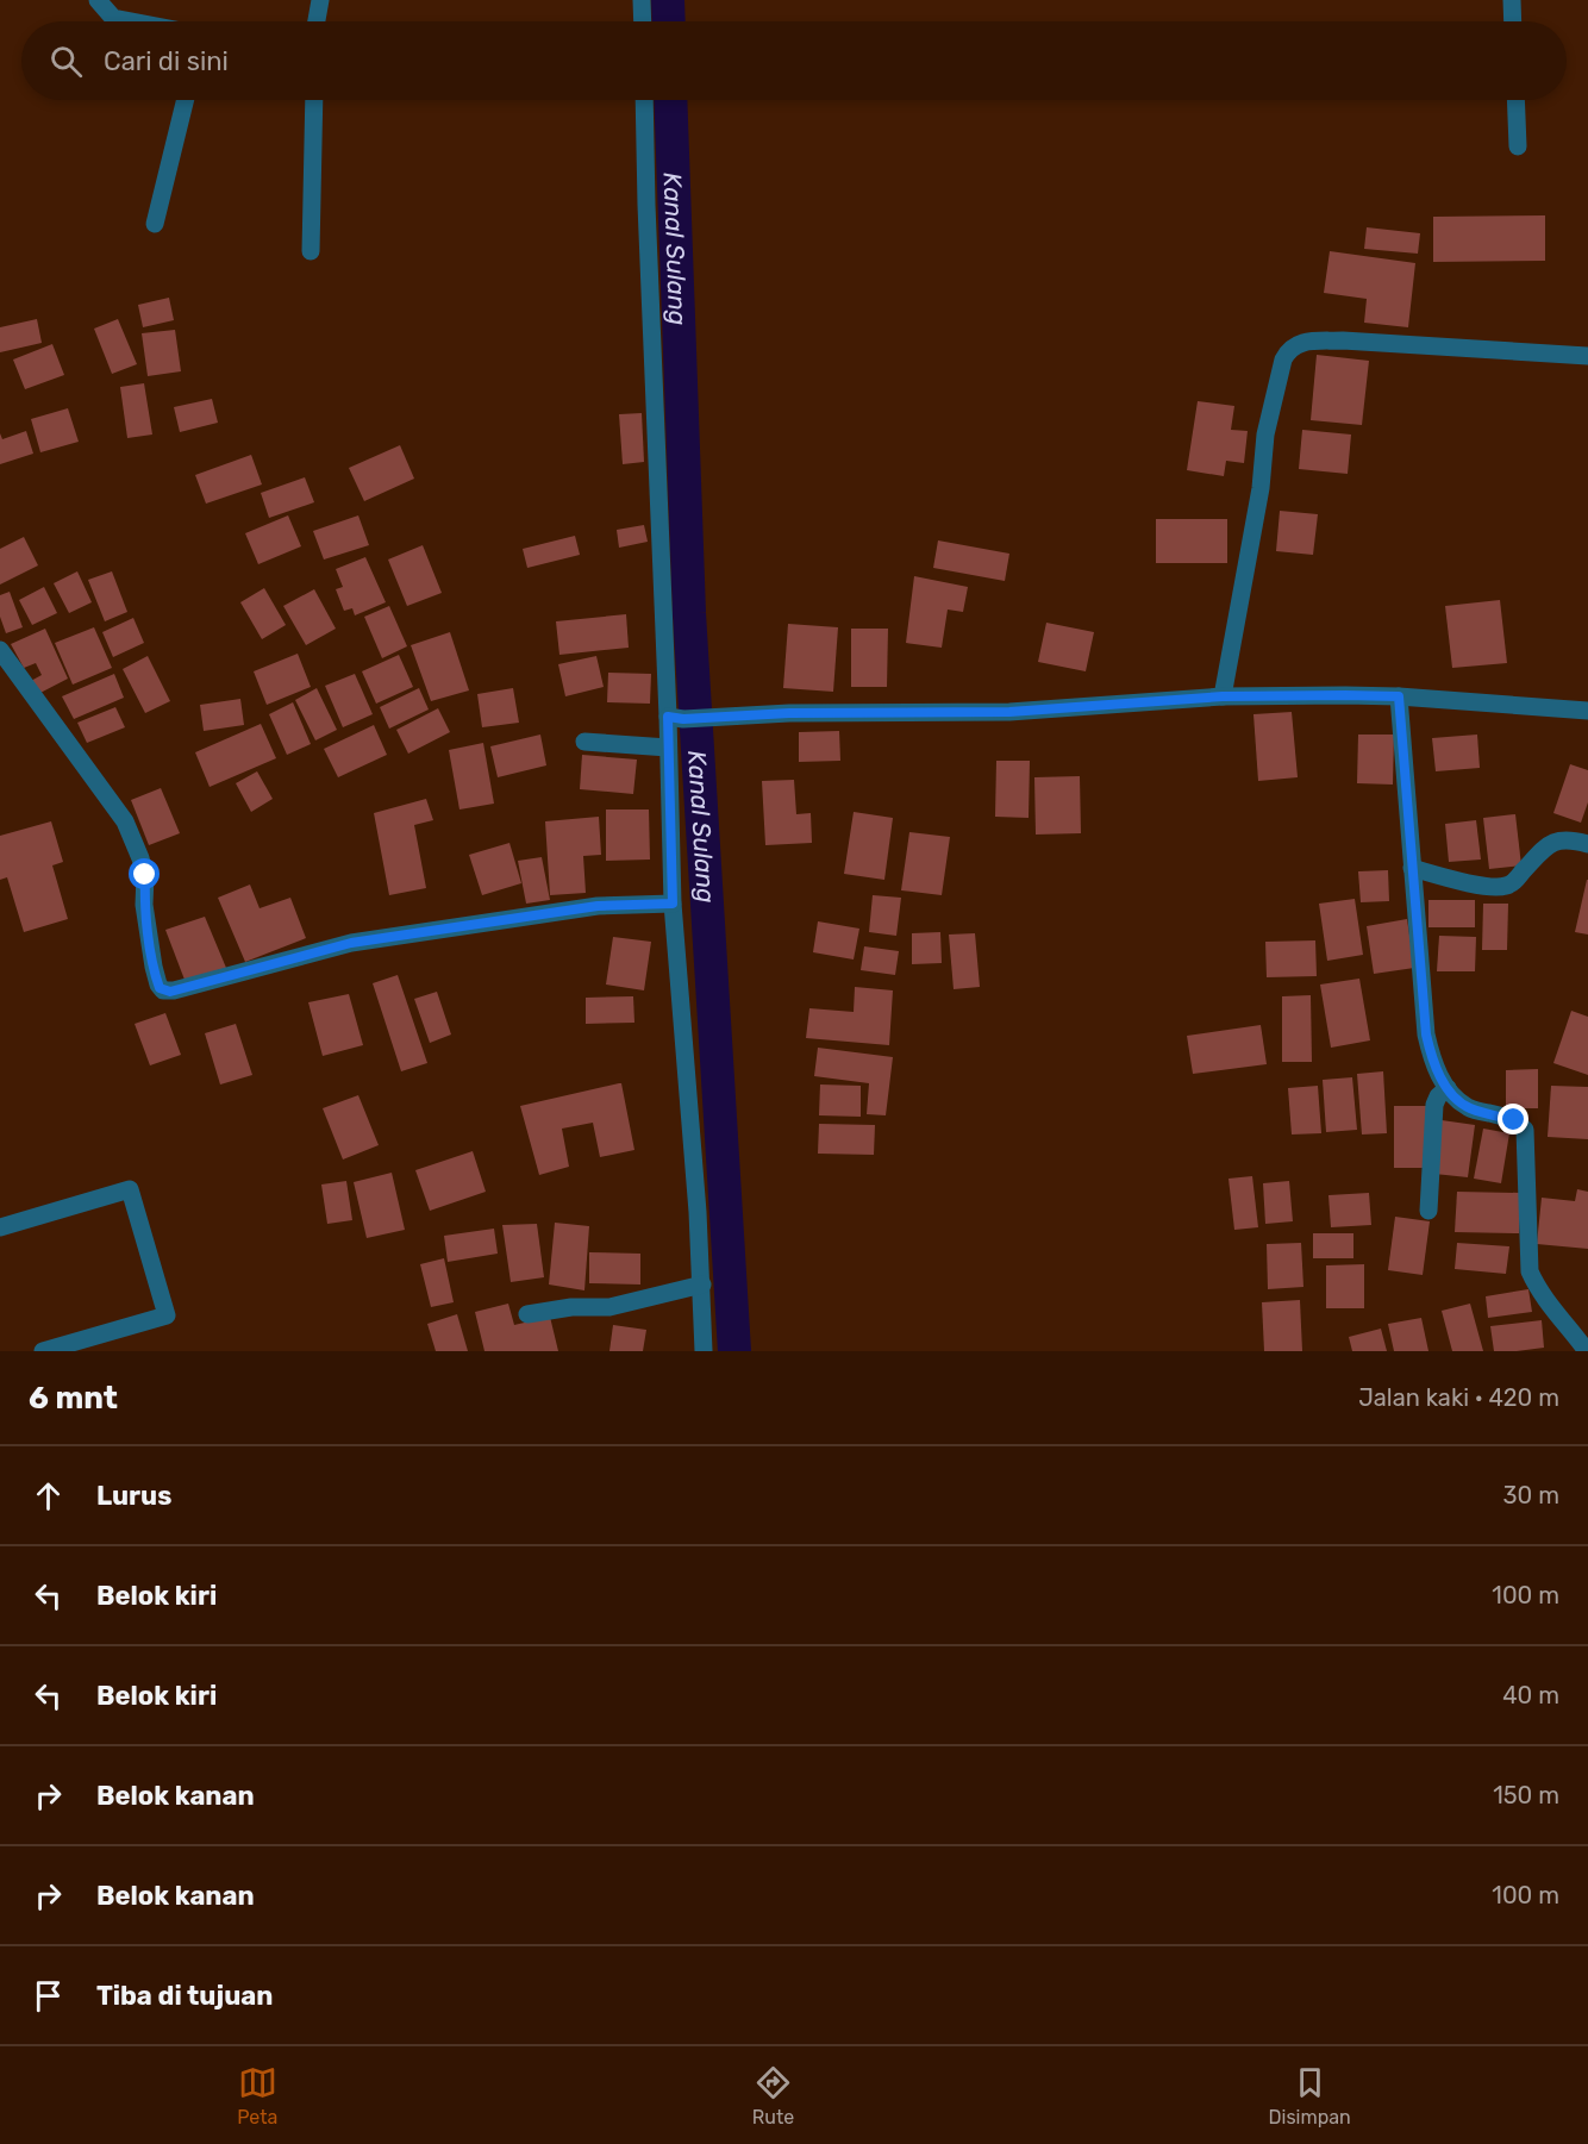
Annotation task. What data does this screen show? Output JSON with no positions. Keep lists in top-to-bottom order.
{
  "water": ["Kanal Sulang"],
  "page": {
    "search": "Cari di sini",
    "heading": ["6 mnt", "Jalan kaki · 420 m"],
    "list": [
      ["Lurus", "30 m"],
      ["Belok kiri", "100 m"],
      ["Belok kiri", "40 m"],
      ["Belok kanan", "150 m"],
      ["Belok kanan", "100 m"],
      "Tiba di tujuan"
    ],
    "nav": ["Peta", "Rute", "Disimpan"]
  }
}
